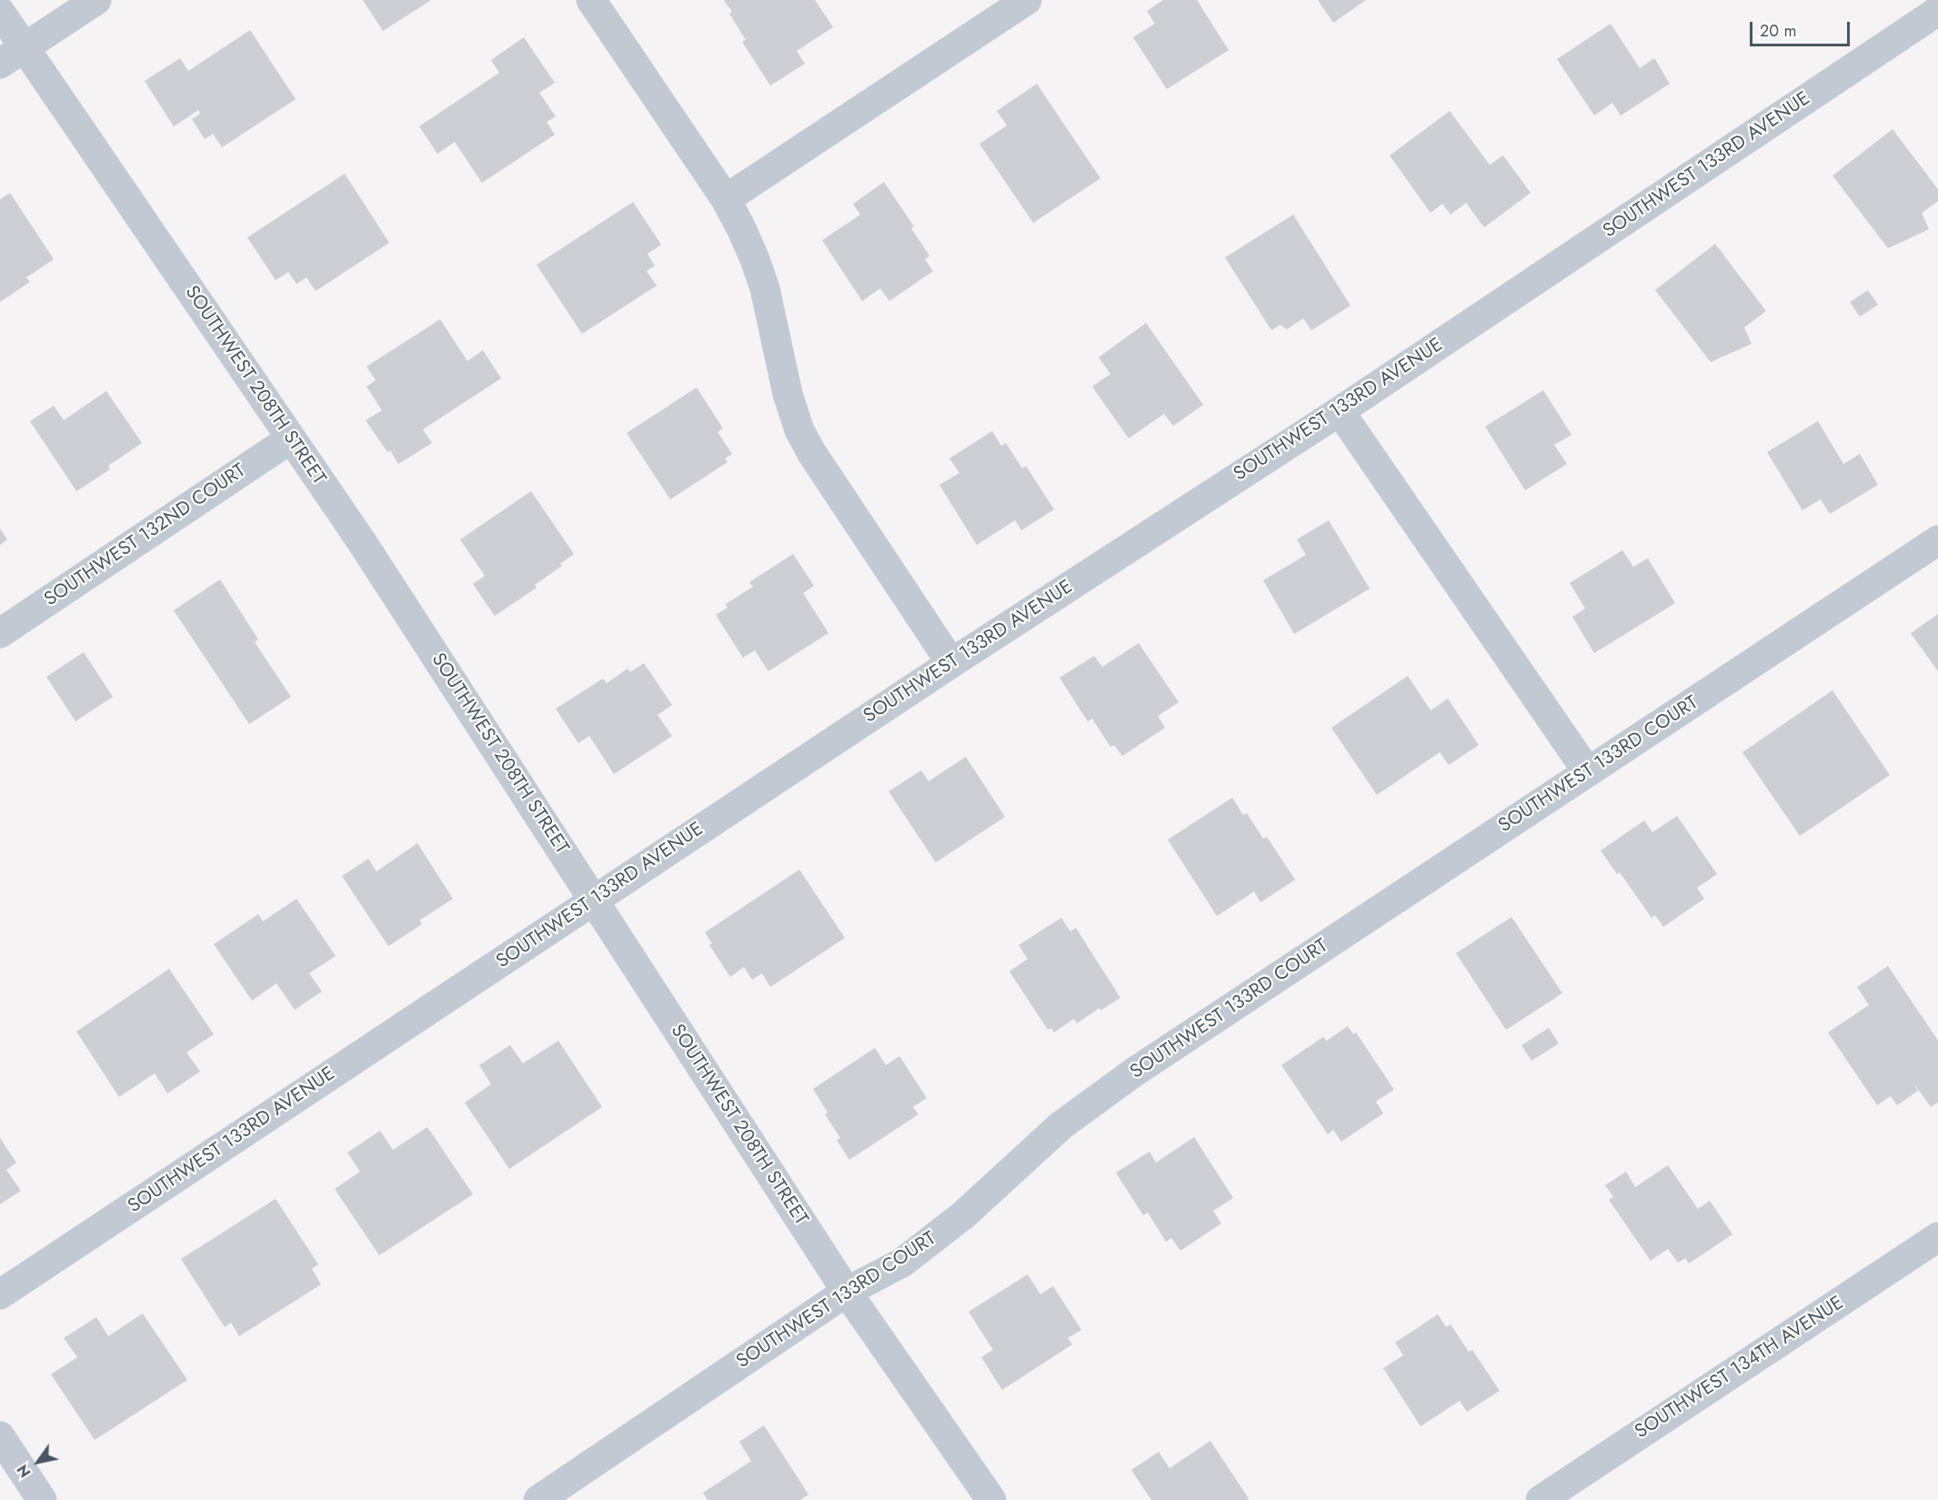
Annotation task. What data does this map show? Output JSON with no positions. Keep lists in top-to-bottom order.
{
  "streets": {
    "street": [
      "SOUTHWEST 133RD AVENUE",
      "SOUTHWEST 208TH STREET",
      "SOUTHWEST 132ND COURT",
      "SOUTHWEST 133RD COURT",
      "SOUTHWEST 134TH AVENUE"
    ]
  },
  "crossings": [
    ["SOUTHWEST 133RD AVENUE", "SOUTHWEST 208TH STREET"],
    ["SOUTHWEST 208TH STREET", "SOUTHWEST 132ND COURT"],
    ["SOUTHWEST 208TH STREET", "SOUTHWEST 133RD COURT"]
  ],
  "scale_bar": "20 m",
  "north": "bottom left"
}
